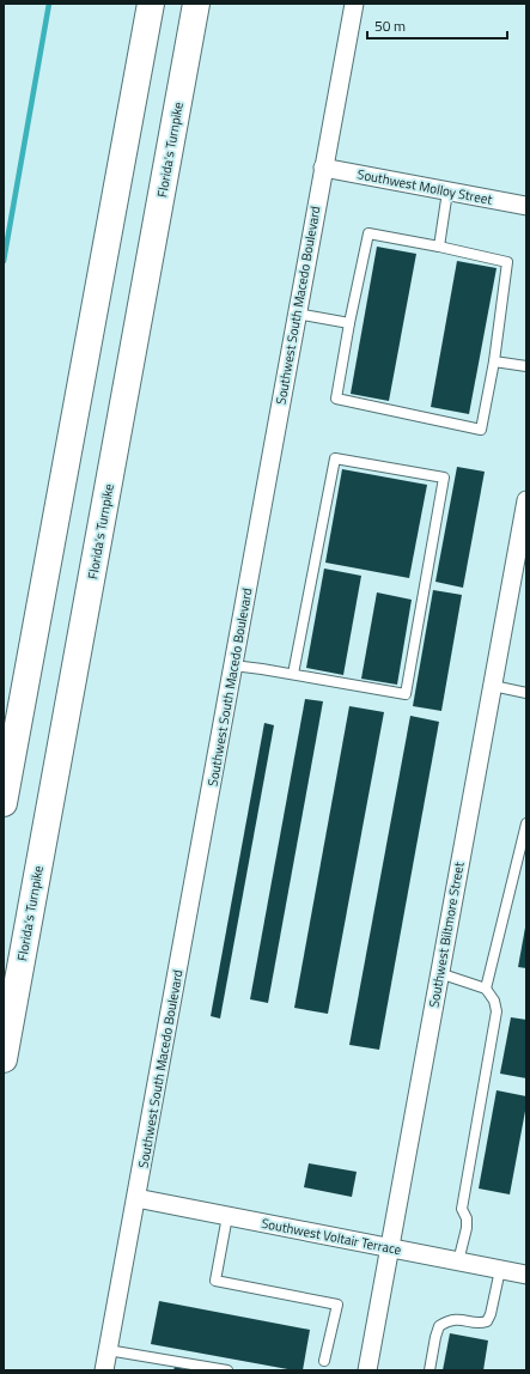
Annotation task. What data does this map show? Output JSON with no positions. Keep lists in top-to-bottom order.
{
  "streets": {
    "highway": ["Florida's Turnpike"],
    "street": [
      "Southwest Molloy Street",
      "Southwest South Macedo Boulevard",
      "Southwest Biltmore Street",
      "Southwest Voltair Terrace"
    ]
  },
  "crossings": [
    ["Southwest Molloy Street", "Southwest South Macedo Boulevard"],
    ["Southwest South Macedo Boulevard", "Southwest Voltair Terrace"],
    ["Southwest Biltmore Street", "Southwest Voltair Terrace"]
  ],
  "scale_bar": "50 m"
}
